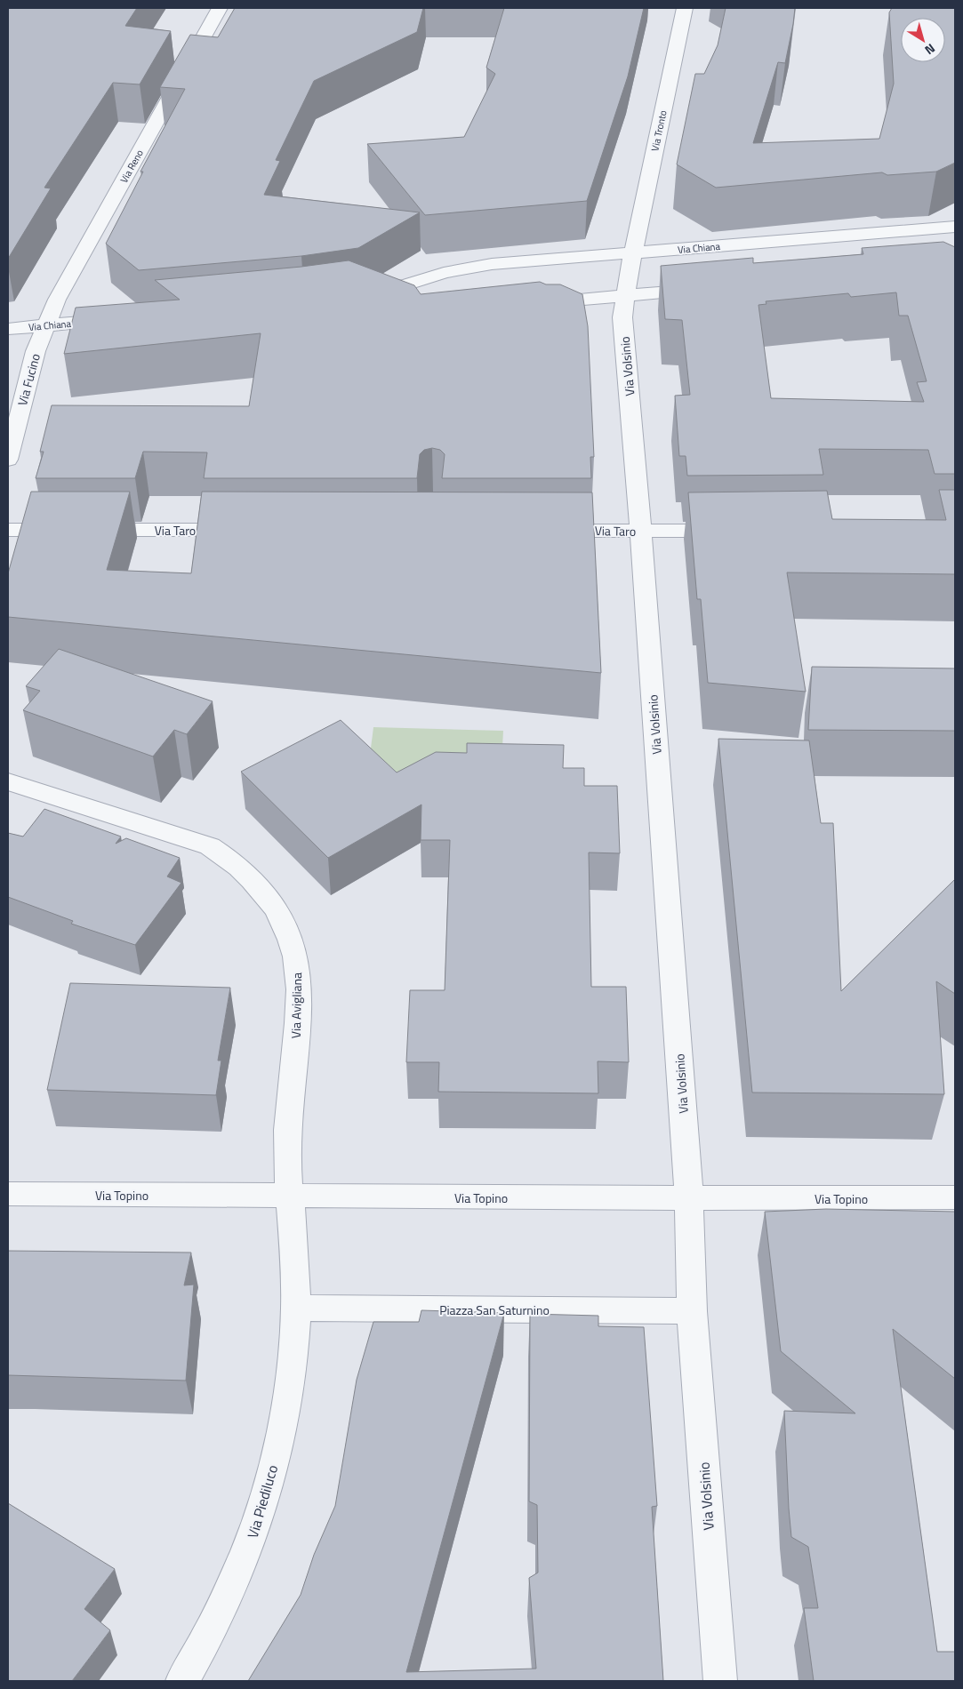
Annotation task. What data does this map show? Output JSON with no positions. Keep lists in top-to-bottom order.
{
  "streets": {
    "street": [
      "Via Tronto",
      "Via Reno",
      "Via Chiana",
      "Via Volsinio",
      "Via Fucino",
      "Via Taro",
      "Via Avigliana",
      "Via Topino",
      "Piazza San Saturnino",
      "Via Piediluco"
    ]
  },
  "crossings": [
    ["Via Tronto", "Via Chiana"],
    ["Via Tronto", "Via Volsinio"],
    ["Via Reno", "Via Chiana"],
    ["Via Reno", "Via Fucino"],
    ["Via Chiana", "Via Volsinio"],
    ["Via Chiana", "Via Fucino"],
    ["Via Volsinio", "Via Taro"],
    ["Via Volsinio", "Via Topino"],
    ["Via Volsinio", "Piazza San Saturnino"],
    ["Via Avigliana", "Via Topino"],
    ["Piazza San Saturnino", "Via Piediluco"]
  ],
  "north": "bottom right"
}
